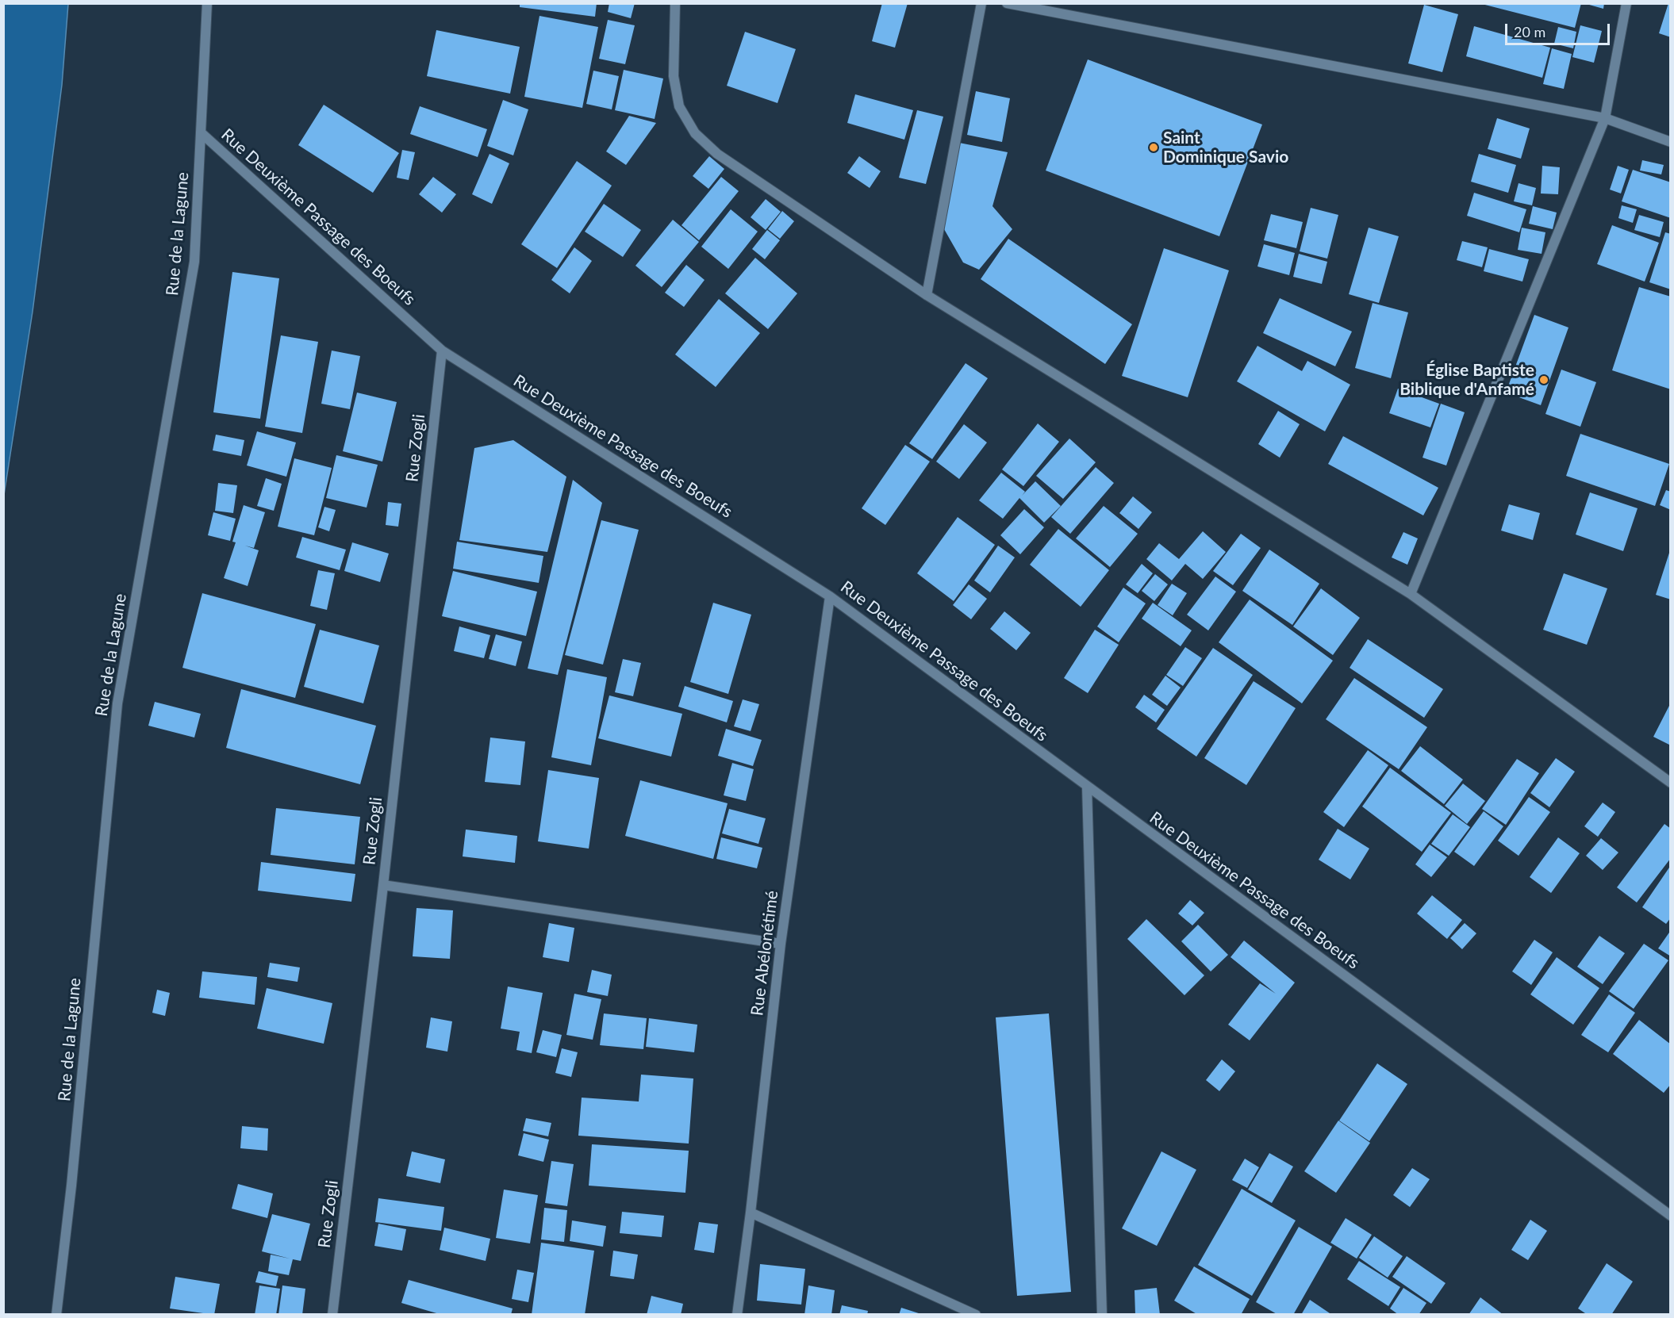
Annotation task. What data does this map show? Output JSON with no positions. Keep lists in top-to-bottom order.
{
  "streets": {
    "street": [
      "Rue Deuxième Passage des Boeufs",
      "Rue de la Lagune",
      "Rue Zogli",
      "Rue Abélonétimé"
    ]
  },
  "crossings": [
    ["Rue Deuxième Passage des Boeufs", "Rue de la Lagune"],
    ["Rue Deuxième Passage des Boeufs", "Rue Zogli"],
    ["Rue Deuxième Passage des Boeufs", "Rue Abélonétimé"]
  ],
  "places": ["Saint Dominique Savio", "Église Baptiste Biblique d'Anfamé"],
  "scale_bar": "20 m"
}
